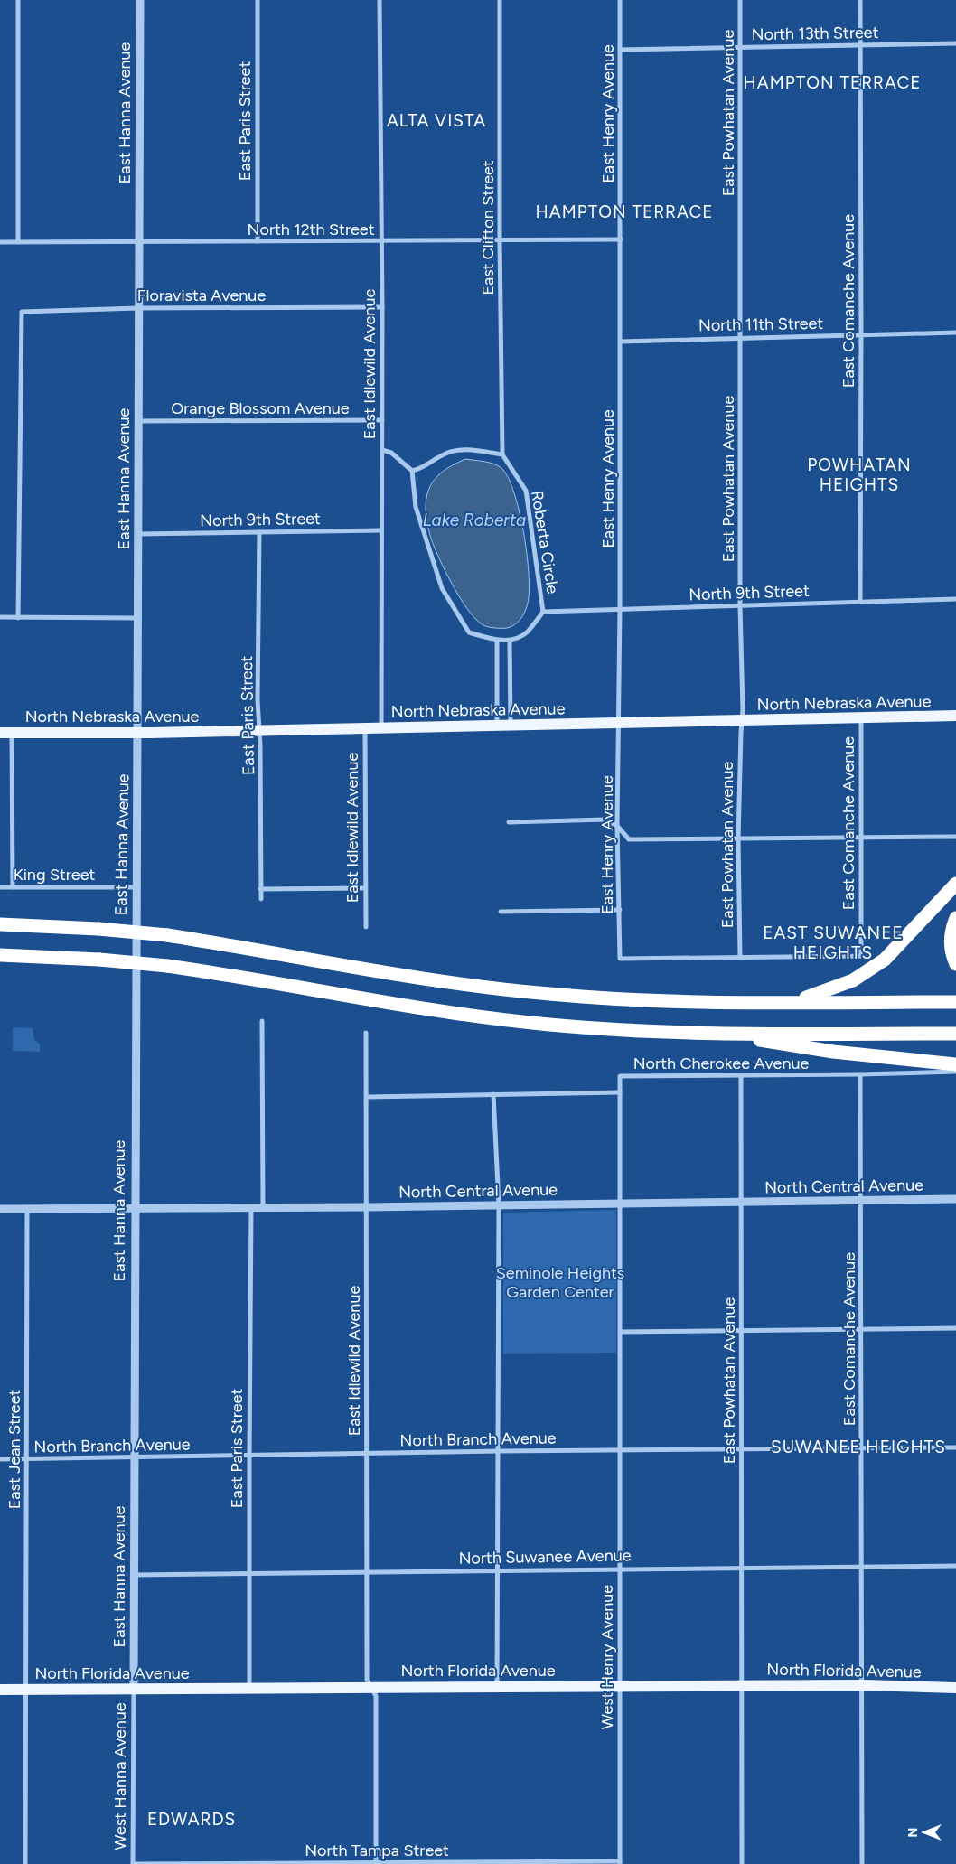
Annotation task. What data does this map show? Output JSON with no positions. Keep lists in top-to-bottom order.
{
  "streets": {
    "main road": ["North Nebraska Avenue", "North Florida Avenue"],
    "street": [
      "North 13th Street",
      "East Hanna Avenue",
      "East Powhatan Avenue",
      "East Henry Avenue",
      "East Paris Street",
      "East Clifton Street",
      "North 12th Street",
      "Floravista Avenue",
      "East Comanche Avenue",
      "North 11th Street",
      "East Idlewild Avenue",
      "Orange Blossom Avenue",
      "North 9th Street",
      "Roberta Circle",
      "King Street",
      "North Cherokee Avenue",
      "North Central Avenue",
      "North Branch Avenue",
      "East Jean Street",
      "North Suwanee Avenue",
      "West Henry Avenue",
      "West Hanna Avenue",
      "North Tampa Street"
    ]
  },
  "crossings": [
    ["North 13th Street", "East Powhatan Avenue"],
    ["North 13th Street", "East Henry Avenue"],
    ["North 13th Street", "East Comanche Avenue"],
    ["East Hanna Avenue", "North 12th Street"],
    ["East Hanna Avenue", "Floravista Avenue"],
    ["East Hanna Avenue", "Orange Blossom Avenue"],
    ["East Hanna Avenue", "North 9th Street"],
    ["East Hanna Avenue", "North Nebraska Avenue"],
    ["East Hanna Avenue", "King Street"],
    ["East Hanna Avenue", "North Central Avenue"],
    ["East Hanna Avenue", "North Branch Avenue"],
    ["East Hanna Avenue", "North Suwanee Avenue"],
    ["East Hanna Avenue", "North Florida Avenue"],
    ["East Hanna Avenue", "West Hanna Avenue"],
    ["East Powhatan Avenue", "East Henry Avenue"],
    ["East Powhatan Avenue", "East Comanche Avenue"],
    ["East Powhatan Avenue", "North 11th Street"],
    ["East Powhatan Avenue", "North 9th Street"],
    ["East Powhatan Avenue", "North Nebraska Avenue"],
    ["East Powhatan Avenue", "North Cherokee Avenue"],
    ["East Powhatan Avenue", "North Central Avenue"],
    ["East Powhatan Avenue", "North Branch Avenue"],
    ["East Powhatan Avenue", "North Suwanee Avenue"],
    ["East Powhatan Avenue", "North Florida Avenue"],
    ["East Henry Avenue", "North 12th Street"],
    ["East Henry Avenue", "East Comanche Avenue"],
    ["East Henry Avenue", "North 11th Street"],
    ["East Henry Avenue", "North 9th Street"],
    ["East Henry Avenue", "North Nebraska Avenue"],
    ["East Paris Street", "North 12th Street"],
    ["East Paris Street", "North 9th Street"],
    ["East Paris Street", "North Nebraska Avenue"],
    ["East Paris Street", "North Central Avenue"],
    ["East Paris Street", "North Branch Avenue"],
    ["East Paris Street", "North Suwanee Avenue"],
    ["East Paris Street", "North Florida Avenue"],
    ["East Clifton Street", "North 12th Street"],
    ["East Clifton Street", "Roberta Circle"],
    ["North 12th Street", "East Idlewild Avenue"],
    ["Floravista Avenue", "East Idlewild Avenue"],
    ["East Comanche Avenue", "North 11th Street"],
    ["East Comanche Avenue", "North 9th Street"],
    ["East Comanche Avenue", "North Nebraska Avenue"],
    ["East Comanche Avenue", "North Cherokee Avenue"],
    ["East Comanche Avenue", "North Central Avenue"],
    ["East Comanche Avenue", "North Branch Avenue"],
    ["East Comanche Avenue", "North Suwanee Avenue"],
    ["East Comanche Avenue", "North Florida Avenue"],
    ["East Idlewild Avenue", "Orange Blossom Avenue"],
    ["East Idlewild Avenue", "North 9th Street"],
    ["East Idlewild Avenue", "North Nebraska Avenue"],
    ["East Idlewild Avenue", "North Cherokee Avenue"],
    ["East Idlewild Avenue", "North Central Avenue"],
    ["East Idlewild Avenue", "North Branch Avenue"],
    ["East Idlewild Avenue", "North Suwanee Avenue"],
    ["East Idlewild Avenue", "North Florida Avenue"],
    ["East Idlewild Avenue", "North Tampa Street"],
    ["North 9th Street", "Roberta Circle"],
    ["North Central Avenue", "East Jean Street"],
    ["North Branch Avenue", "East Jean Street"],
    ["North Branch Avenue", "West Henry Avenue"],
    ["East Jean Street", "North Florida Avenue"],
    ["North Suwanee Avenue", "West Henry Avenue"],
    ["West Henry Avenue", "North Florida Avenue"],
    ["West Henry Avenue", "North Tampa Street"],
    ["North Florida Avenue", "West Hanna Avenue"],
    ["West Hanna Avenue", "North Tampa Street"]
  ],
  "districts": [
    "HAMPTON TERRACE",
    "ALTA VISTA",
    "HAMPTON TERRACE",
    "POWHATAN HEIGHTS",
    "EAST SUWANEE HEIGHTS",
    "SUWANEE HEIGHTS",
    "EDWARDS"
  ],
  "water": ["Lake Roberta"],
  "parks": ["Seminole Heights Garden Center"],
  "north": "left"
}
